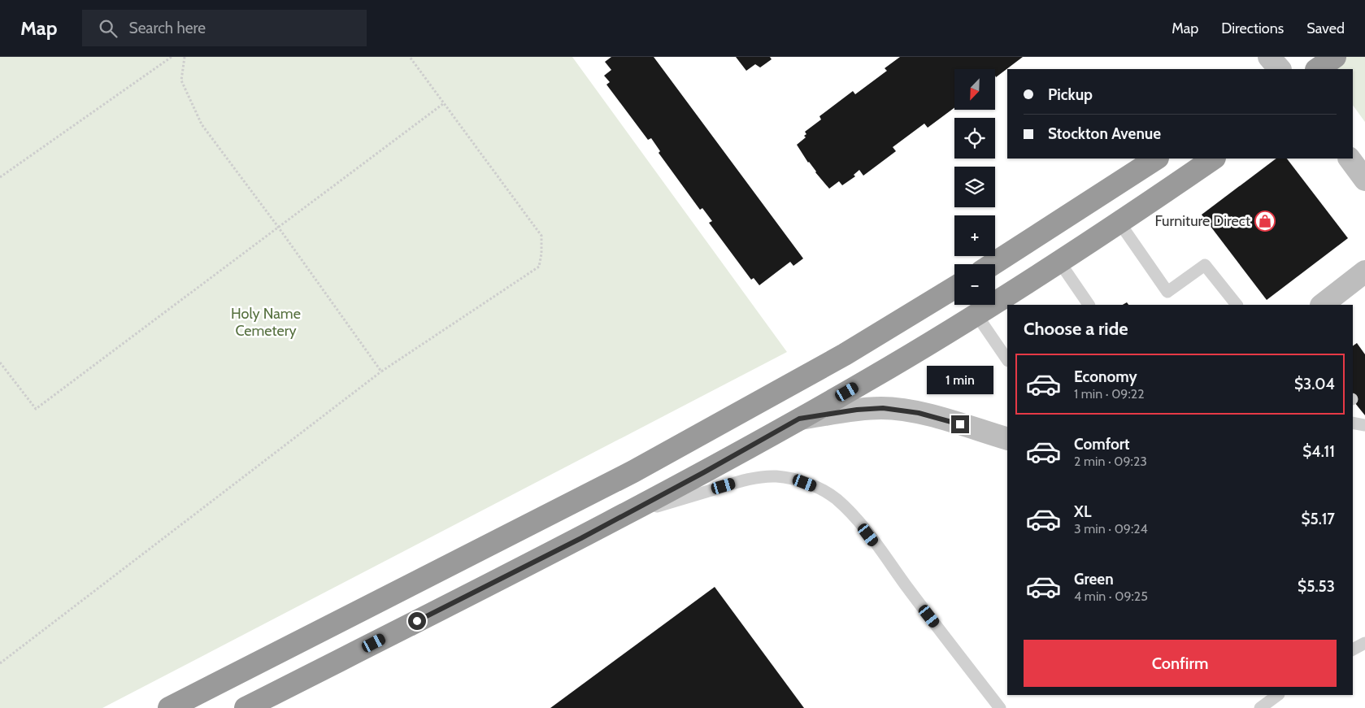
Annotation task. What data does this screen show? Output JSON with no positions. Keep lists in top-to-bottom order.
{
  "parks": ["Holy Name Cemetery"],
  "places": {
    "shop": ["Furniture Direct"]
  },
  "north": "bottom left",
  "page": {
    "header": "Map",
    "search": "Search here",
    "nav": ["Map", "Directions", "Saved"],
    "map_buttons": ["+", "−"],
    "banner": ["Pickup", "Stockton Avenue"],
    "heading": "Choose a ride",
    "list": [
      {
        "name": "Economy",
        "note": "1 min · 09:22",
        "value": "$3.04"
      },
      {
        "name": "Comfort",
        "note": "2 min · 09:23",
        "value": "$4.11"
      },
      {
        "name": "XL",
        "note": "3 min · 09:24",
        "value": "$5.17"
      },
      {
        "name": "Green",
        "note": "4 min · 09:25",
        "value": "$5.53"
      }
    ],
    "bubble": "1 min",
    "buttons": "Confirm"
  }
}
